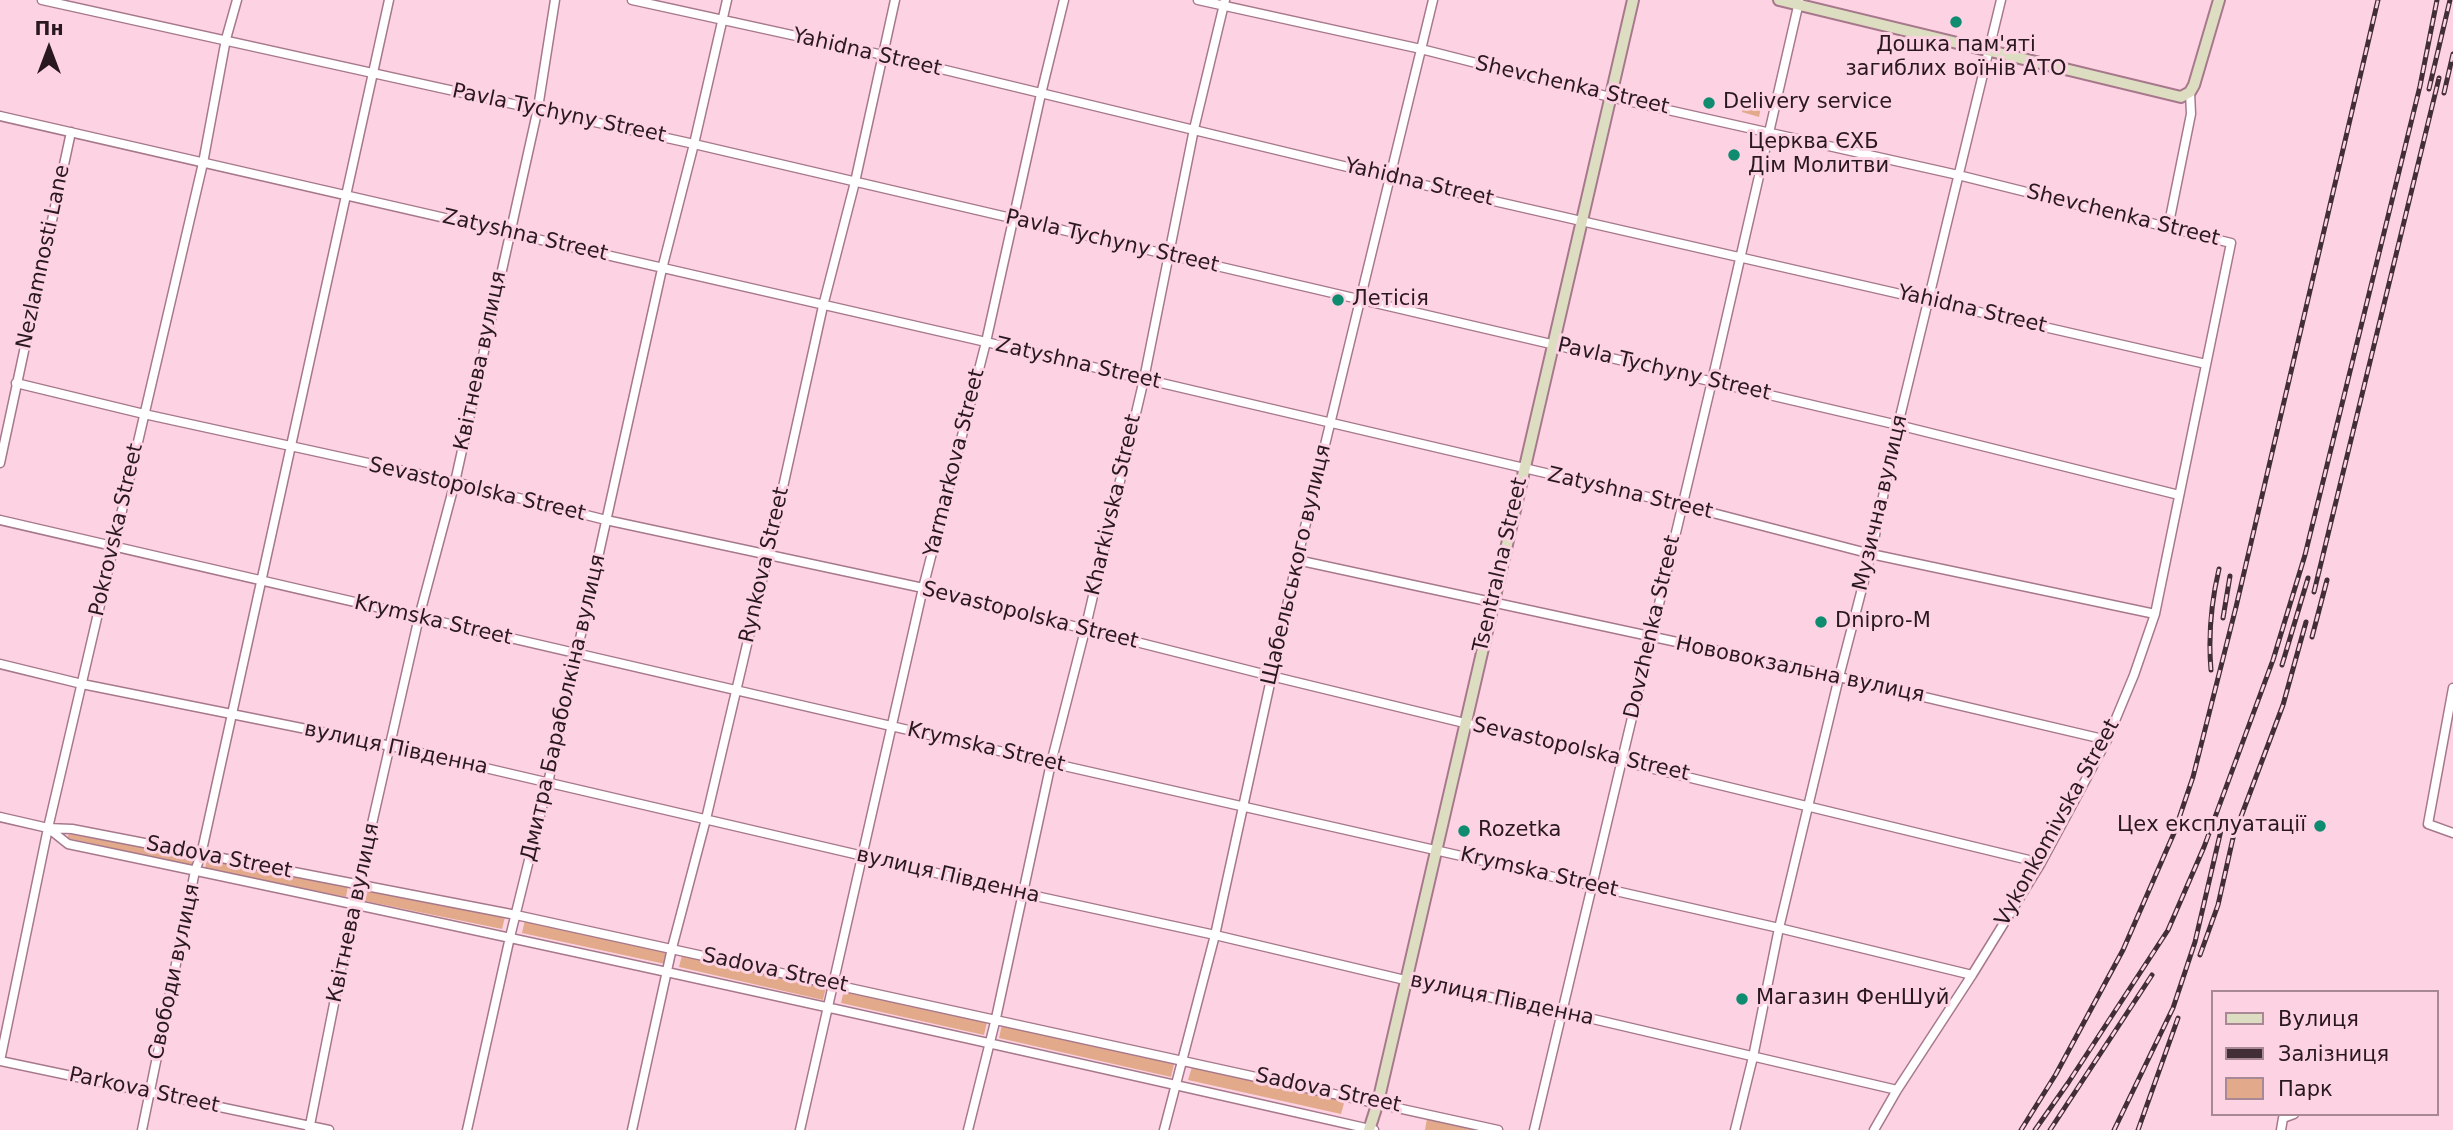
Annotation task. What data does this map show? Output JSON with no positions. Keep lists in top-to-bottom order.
{
  "streets": {
    "main road": ["Tsentralna Street"],
    "street": [
      "Yahidna Street",
      "Shevchenka Street",
      "Pavla Tychyny Street",
      "Zatyshna Street",
      "Nezlamnosti Lane",
      "Квітнева вулиця",
      "Yarmarkova Street",
      "Sevastopolska Street",
      "Музична вулиця",
      "Kharkivska Street",
      "Pokrovska Street",
      "Rynkova Street",
      "Щабельського вулиця",
      "Krymska Street",
      "Dovzhenka Street",
      "Нововокзальна вулиця",
      "Дмитра Бараболкіна вулиця",
      "вулиця Південна",
      "Vykonkomivska Street",
      "Sadova Street",
      "Свободи вулиця",
      "Parkova Street"
    ]
  },
  "crossings": [
    ["Yahidna Street", "Yarmarkova Street"],
    ["Yahidna Street", "Музична вулиця"],
    ["Yahidna Street", "Kharkivska Street"],
    ["Yahidna Street", "Rynkova Street"],
    ["Yahidna Street", "Щабельського вулиця"],
    ["Yahidna Street", "Tsentralna Street"],
    ["Yahidna Street", "Dovzhenka Street"],
    ["Yahidna Street", "Дмитра Бараболкіна вулиця"],
    ["Yahidna Street", "Vykonkomivska Street"],
    ["Shevchenka Street", "Музична вулиця"],
    ["Shevchenka Street", "Kharkivska Street"],
    ["Shevchenka Street", "Щабельського вулиця"],
    ["Shevchenka Street", "Tsentralna Street"],
    ["Shevchenka Street", "Dovzhenka Street"],
    ["Shevchenka Street", "Vykonkomivska Street"],
    ["Pavla Tychyny Street", "Квітнева вулиця"],
    ["Pavla Tychyny Street", "Yarmarkova Street"],
    ["Pavla Tychyny Street", "Музична вулиця"],
    ["Pavla Tychyny Street", "Kharkivska Street"],
    ["Pavla Tychyny Street", "Pokrovska Street"],
    ["Pavla Tychyny Street", "Rynkova Street"],
    ["Pavla Tychyny Street", "Щабельського вулиця"],
    ["Pavla Tychyny Street", "Tsentralna Street"],
    ["Pavla Tychyny Street", "Dovzhenka Street"],
    ["Pavla Tychyny Street", "Дмитра Бараболкіна вулиця"],
    ["Pavla Tychyny Street", "Vykonkomivska Street"],
    ["Pavla Tychyny Street", "Свободи вулиця"],
    ["Zatyshna Street", "Nezlamnosti Lane"],
    ["Zatyshna Street", "Квітнева вулиця"],
    ["Zatyshna Street", "Yarmarkova Street"],
    ["Zatyshna Street", "Музична вулиця"],
    ["Zatyshna Street", "Kharkivska Street"],
    ["Zatyshna Street", "Pokrovska Street"],
    ["Zatyshna Street", "Rynkova Street"],
    ["Zatyshna Street", "Щабельського вулиця"],
    ["Zatyshna Street", "Tsentralna Street"],
    ["Zatyshna Street", "Dovzhenka Street"],
    ["Zatyshna Street", "Дмитра Бараболкіна вулиця"],
    ["Zatyshna Street", "Vykonkomivska Street"],
    ["Zatyshna Street", "Свободи вулиця"],
    ["Nezlamnosti Lane", "Sevastopolska Street"],
    ["Квітнева вулиця", "Sevastopolska Street"],
    ["Квітнева вулиця", "Krymska Street"],
    ["Квітнева вулиця", "вулиця Південна"],
    ["Квітнева вулиця", "Sadova Street"],
    ["Квітнева вулиця", "Parkova Street"],
    ["Yarmarkova Street", "Sevastopolska Street"],
    ["Yarmarkova Street", "Krymska Street"],
    ["Yarmarkova Street", "вулиця Південна"],
    ["Yarmarkova Street", "Sadova Street"],
    ["Sevastopolska Street", "Музична вулиця"],
    ["Sevastopolska Street", "Kharkivska Street"],
    ["Sevastopolska Street", "Pokrovska Street"],
    ["Sevastopolska Street", "Rynkova Street"],
    ["Sevastopolska Street", "Щабельського вулиця"],
    ["Sevastopolska Street", "Tsentralna Street"],
    ["Sevastopolska Street", "Dovzhenka Street"],
    ["Sevastopolska Street", "Дмитра Бараболкіна вулиця"],
    ["Sevastopolska Street", "Vykonkomivska Street"],
    ["Sevastopolska Street", "Свободи вулиця"],
    ["Музична вулиця", "Krymska Street"],
    ["Музична вулиця", "Нововокзальна вулиця"],
    ["Музична вулиця", "вулиця Південна"],
    ["Kharkivska Street", "Krymska Street"],
    ["Kharkivska Street", "вулиця Південна"],
    ["Kharkivska Street", "Sadova Street"],
    ["Pokrovska Street", "Krymska Street"],
    ["Pokrovska Street", "вулиця Південна"],
    ["Pokrovska Street", "Sadova Street"],
    ["Pokrovska Street", "Parkova Street"],
    ["Rynkova Street", "Krymska Street"],
    ["Rynkova Street", "вулиця Південна"],
    ["Rynkova Street", "Sadova Street"],
    ["Щабельського вулиця", "Krymska Street"],
    ["Щабельського вулиця", "Нововокзальна вулиця"],
    ["Щабельського вулиця", "вулиця Південна"],
    ["Щабельського вулиця", "Sadova Street"],
    ["Tsentralna Street", "Krymska Street"],
    ["Tsentralna Street", "Нововокзальна вулиця"],
    ["Tsentralna Street", "вулиця Південна"],
    ["Tsentralna Street", "Sadova Street"],
    ["Krymska Street", "Dovzhenka Street"],
    ["Krymska Street", "Дмитра Бараболкіна вулиця"],
    ["Krymska Street", "Vykonkomivska Street"],
    ["Krymska Street", "Свободи вулиця"],
    ["Dovzhenka Street", "Нововокзальна вулиця"],
    ["Dovzhenka Street", "вулиця Південна"],
    ["Нововокзальна вулиця", "Vykonkomivska Street"],
    ["Дмитра Бараболкіна вулиця", "вулиця Південна"],
    ["Дмитра Бараболкіна вулиця", "Sadova Street"],
    ["вулиця Південна", "Vykonkomivska Street"],
    ["вулиця Південна", "Свободи вулиця"],
    ["Sadova Street", "Свободи вулиця"],
    ["Свободи вулиця", "Parkova Street"]
  ],
  "places": [
    "Дошка пам'яті загиблих воїнів АТО",
    "Delivery service",
    "Церква ЄХБ Дім Молитви",
    "Летісія",
    "Dnipro-M",
    "Цех експлуатації",
    "Rozetka",
    "Магазин ФенШуй"
  ],
  "legend": ["Вулиця", "Залізниця", "Парк"],
  "north": "top"
}
